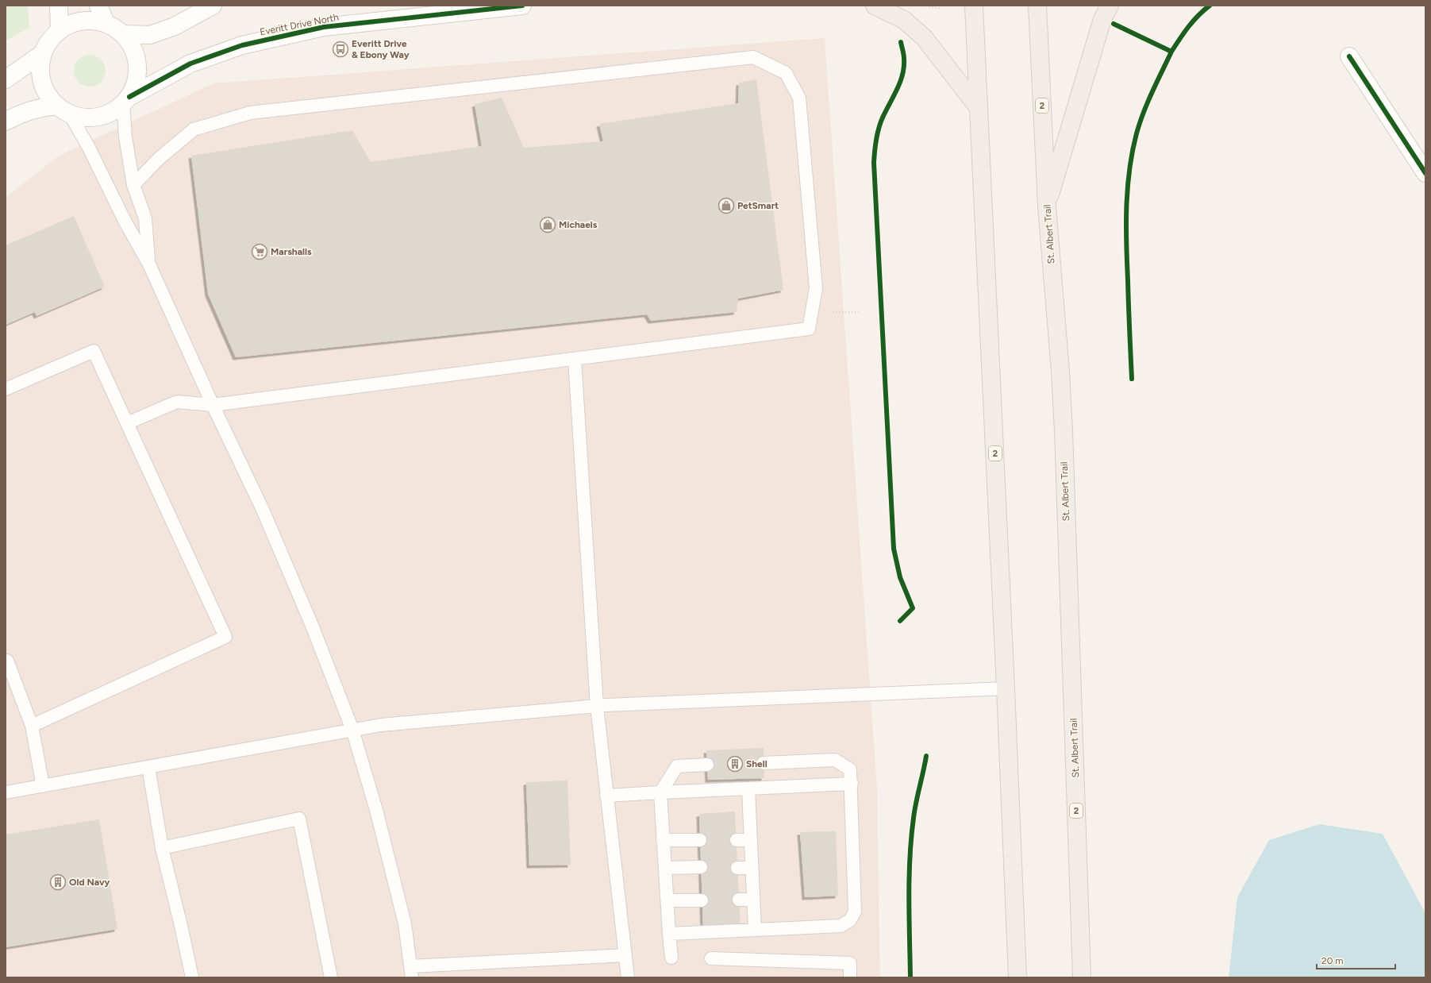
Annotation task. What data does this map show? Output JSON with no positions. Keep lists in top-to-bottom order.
{
  "streets": {
    "main road": ["2", "St. Albert Trail"],
    "street": ["Everitt Drive North"]
  },
  "places": {
    "bus stop": ["Everitt Drive & Ebony Way"],
    "shop": ["PetSmart", "Michaels"],
    "supermarket": ["Marshalls"],
    "building": ["Shell", "Old Navy"]
  },
  "scale_bar": "20 m"
}
